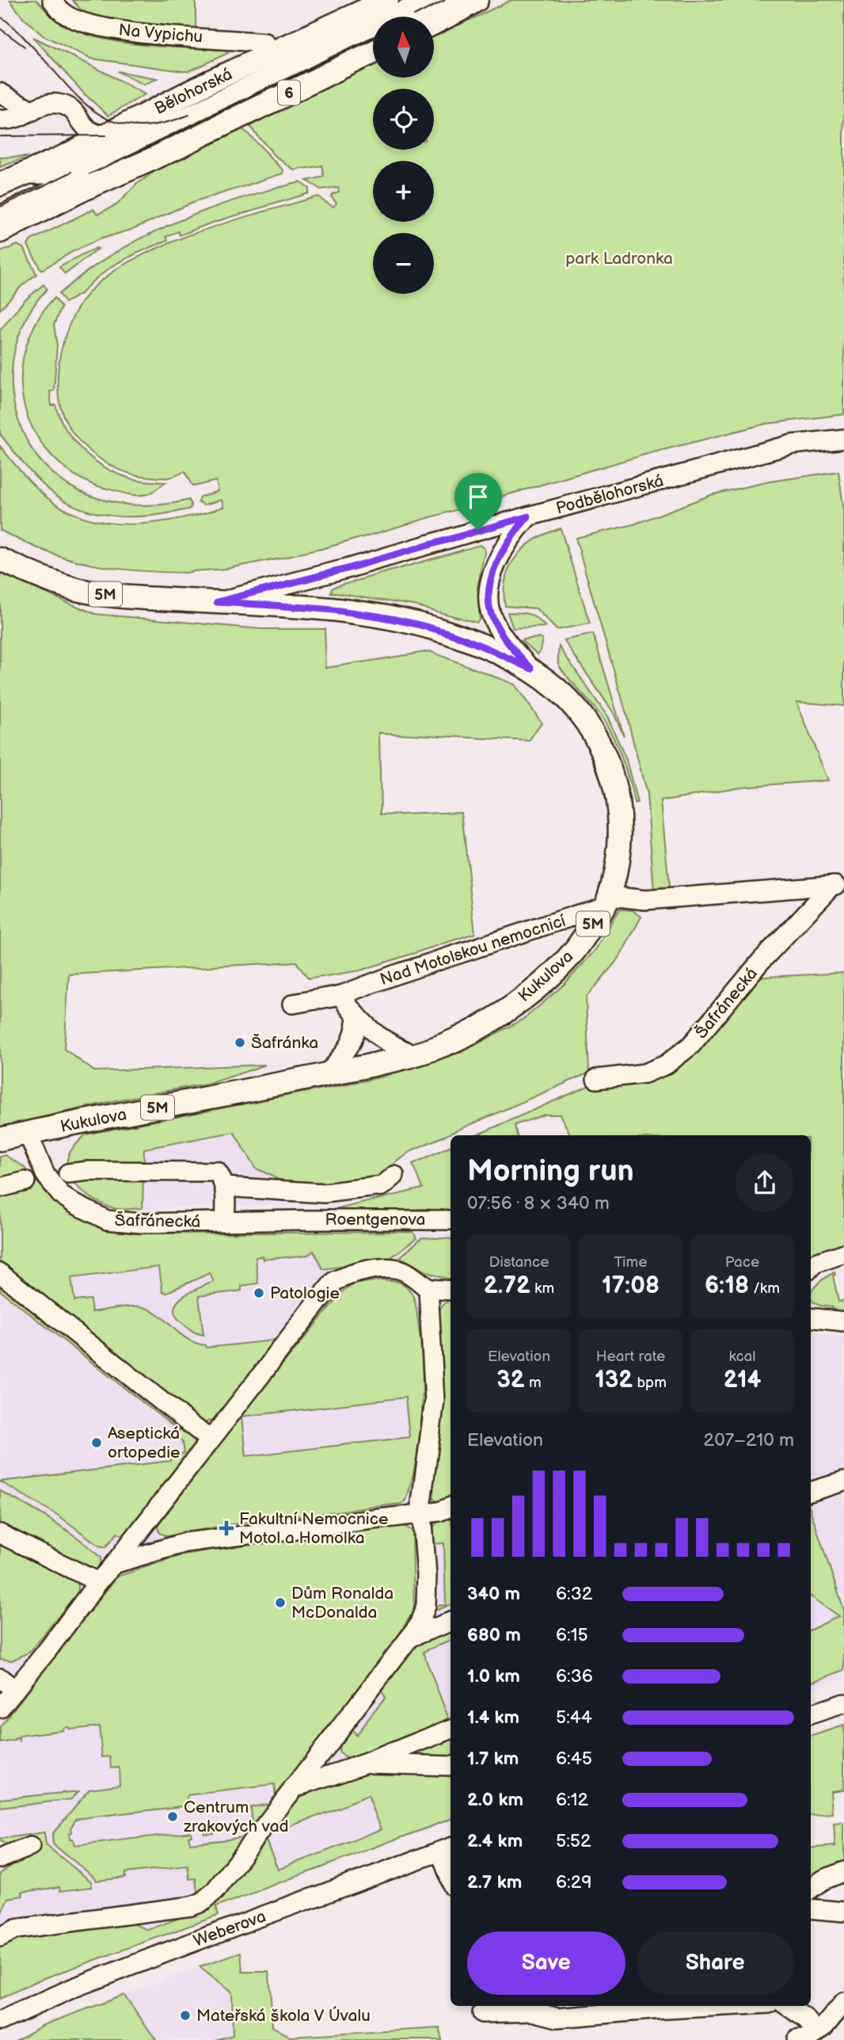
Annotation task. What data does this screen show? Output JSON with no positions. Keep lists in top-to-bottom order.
{
  "streets": {
    "main road": [
      "Bělohorská",
      "6",
      "5M",
      "Kukulova"
    ],
    "street": [
      "Na Vypichu",
      "Podbělohorská",
      "Nad Motolskou nemocnicí",
      "Šafránecká",
      "Roentgenova",
      "Weberova"
    ]
  },
  "crossings": [
    ["Na Vypichu", "Bělohorská"],
    ["Podbělohorská", "Kukulova"],
    ["Nad Motolskou nemocnicí", "Kukulova"],
    ["Nad Motolskou nemocnicí", "Šafránecká"],
    ["Kukulova", "Šafránecká"],
    ["Šafránecká", "Roentgenova"]
  ],
  "parks": ["park Ladronka"],
  "places": {
    "other": [
      "Šafránka",
      "Patologie",
      "Aseptická ortopedie",
      "Dům Ronalda McDonalda",
      "Centrum zrakových vad",
      "Mateřská škola V Úvalu"
    ],
    "health": ["Fakultní Nemocnice Motol a Homolka"]
  },
  "north": "top",
  "page": {
    "map_buttons": ["+", "−"],
    "heading": ["Morning run", "07:56 · 8 × 340 m"],
    "stats": [
      ["Distance", "2.72 km"],
      ["Time", "17:08"],
      ["Pace", "6:18 /km"],
      ["Elevation", "32 m"],
      ["Heart rate", "132 bpm"],
      ["kcal", "214"]
    ],
    "chart": ["Elevation", "207–210 m"],
    "list": [
      {
        "name": "340 m",
        "note": "6:32"
      },
      {
        "name": "680 m",
        "note": "6:15"
      },
      {
        "name": "1.0 km",
        "note": "6:36"
      },
      {
        "name": "1.4 km",
        "note": "5:44"
      },
      {
        "name": "1.7 km",
        "note": "6:45"
      },
      {
        "name": "2.0 km",
        "note": "6:12"
      },
      {
        "name": "2.4 km",
        "note": "5:52"
      },
      {
        "name": "2.7 km",
        "note": "6:29"
      }
    ],
    "buttons": ["Save", "Share"]
  }
}
